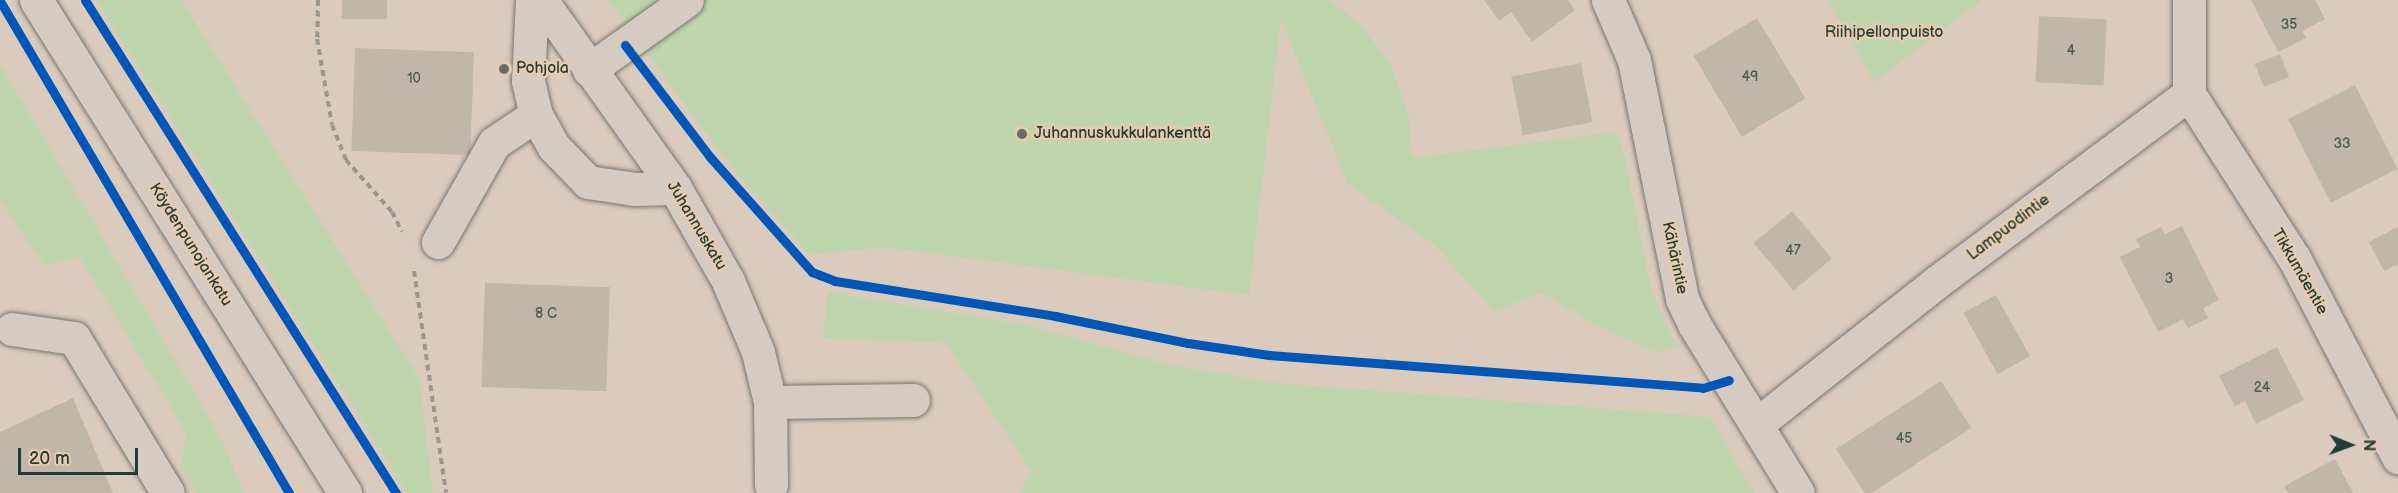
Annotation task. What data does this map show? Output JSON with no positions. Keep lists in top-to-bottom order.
{
  "streets": {
    "street": [
      "Juhannuskatu",
      "Lampuodintie",
      "Köydenpunojankatu",
      "Kähärintie",
      "Tikkumäentie"
    ]
  },
  "crossings": [
    ["Lampuodintie", "Kähärintie"],
    ["Lampuodintie", "Tikkumäentie"]
  ],
  "parks": ["Riihipellonpuisto"],
  "places": ["Pohjola", "Juhannuskukkulankenttä"],
  "house_numbers": [
    "35",
    "4",
    "49",
    "10",
    "33",
    "47",
    "3",
    "8 C",
    "24",
    "45"
  ],
  "scale_bar": "20 m",
  "north": "right"
}
